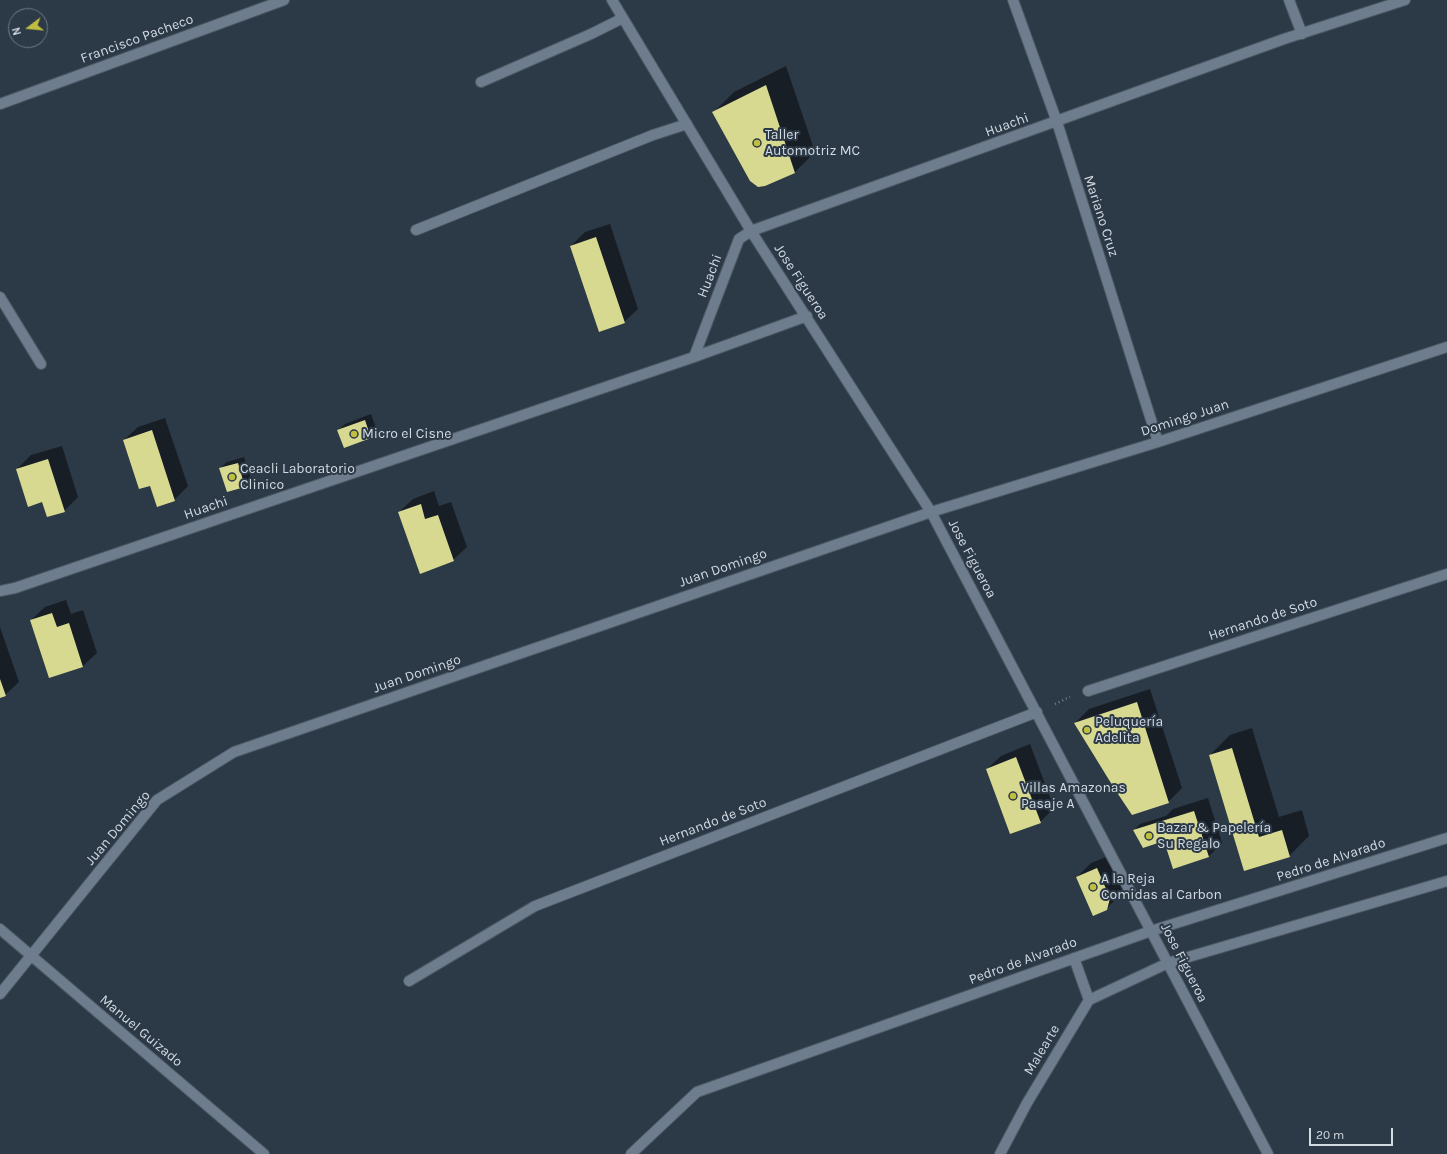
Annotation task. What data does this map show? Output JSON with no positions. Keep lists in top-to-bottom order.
{
  "streets": {
    "street": [
      "Francisco Pacheco",
      "Huachi",
      "Mariano Cruz",
      "Jose Figueroa",
      "Domingo Juan",
      "Juan Domingo",
      "Hernando de Soto",
      "Pedro de Alvarado",
      "Manuel Guizado",
      "Malearte"
    ]
  },
  "crossings": [
    ["Huachi", "Mariano Cruz"],
    ["Huachi", "Jose Figueroa"],
    ["Mariano Cruz", "Domingo Juan"],
    ["Jose Figueroa", "Domingo Juan"],
    ["Jose Figueroa", "Juan Domingo"],
    ["Jose Figueroa", "Hernando de Soto"],
    ["Jose Figueroa", "Pedro de Alvarado"],
    ["Domingo Juan", "Juan Domingo"],
    ["Juan Domingo", "Manuel Guizado"]
  ],
  "places": [
    "Taller Automotriz MC",
    "Micro el Cisne",
    "Ceacli Laboratorio Clinico",
    "Peluquería Adelita",
    "Villas Amazonas Pasaje A",
    "Bazar & Papelería Su Regalo",
    "A la Reja Comidas al Carbon"
  ],
  "scale_bar": "20 m",
  "north": "left"
}
